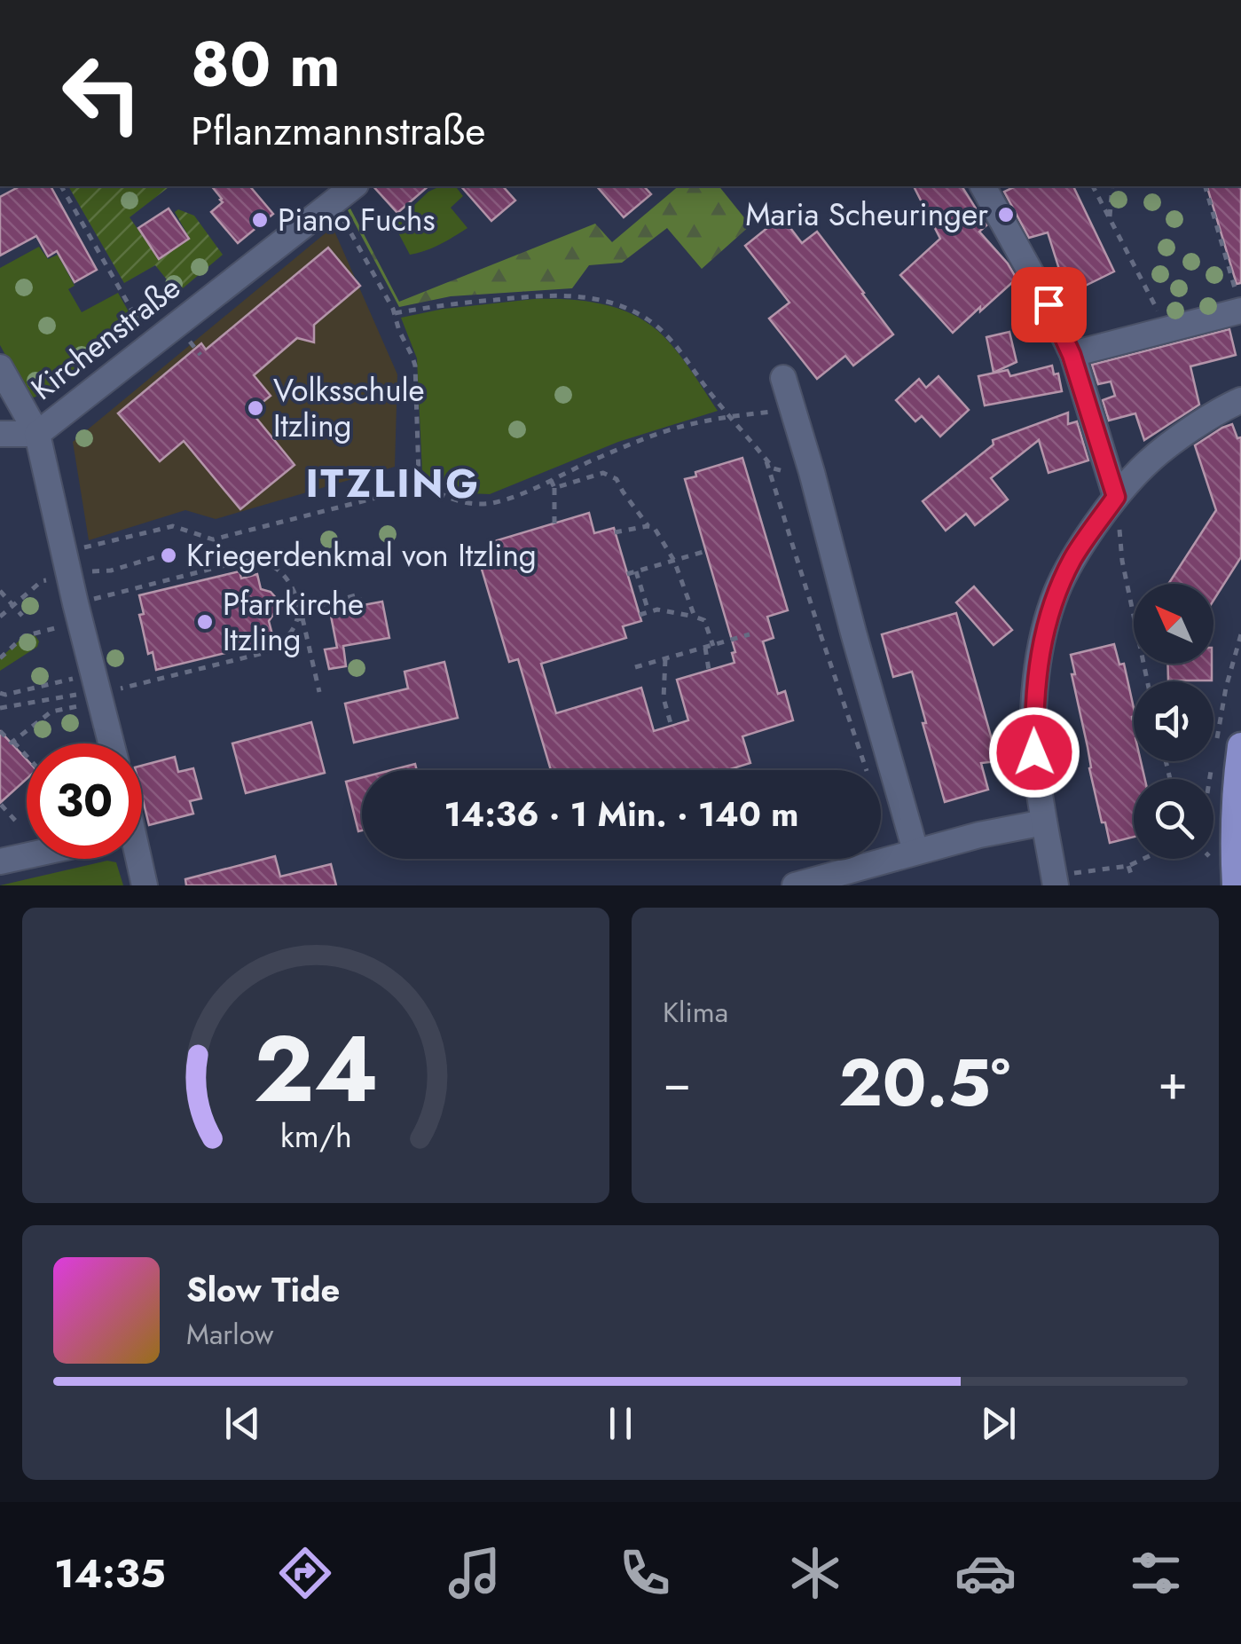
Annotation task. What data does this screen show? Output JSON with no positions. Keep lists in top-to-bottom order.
{
  "streets": {
    "street": ["Kirchenstraße"]
  },
  "districts": ["ITZLING"],
  "places": [
    "Maria Scheuringer",
    "Piano Fuchs",
    "Volksschule Itzling",
    "Kriegerdenkmal von Itzling",
    "Pfarrkirche Itzling"
  ],
  "north": "top left",
  "page": {
    "turn": ["80 m", "Pflanzmannstraße"],
    "limit": "30",
    "trip": "14:36 · 1 Min. · 140 m",
    "tile": "Klima",
    "heat": ["−", "20.5°", "+"],
    "song": ["Slow Tide", "Marlow"],
    "tabs": "14:35",
    "gauge": ["24", "km/h"]
  }
}
